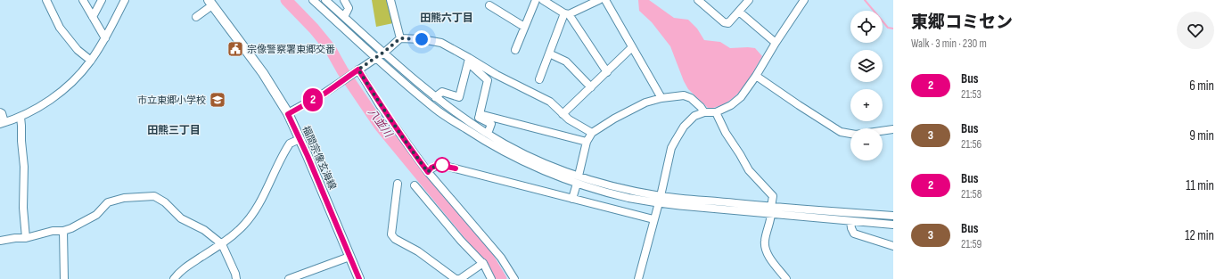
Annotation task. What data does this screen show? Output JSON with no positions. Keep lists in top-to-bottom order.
{
  "streets": {
    "main road": ["福間宗像玄海線"]
  },
  "districts": ["田熊六丁目", "田熊三丁目"],
  "water": ["八並川"],
  "places": {
    "public building": ["宗像警察署東郷交番"],
    "school or university": ["市立東郷小学校"]
  },
  "lines": ["bus line 2"],
  "page": {
    "on_map": "2",
    "heading": ["東郷コミセン", "Walk · 3 min · 230 m"],
    "map_buttons": ["+", "−"],
    "list": [
      {
        "mark": "2",
        "name": "Bus",
        "note": "21:53",
        "value": "6 min"
      },
      {
        "mark": "3",
        "name": "Bus",
        "note": "21:56",
        "value": "9 min"
      },
      {
        "mark": "2",
        "name": "Bus",
        "note": "21:58",
        "value": "11 min"
      },
      {
        "mark": "3",
        "name": "Bus",
        "note": "21:59",
        "value": "12 min"
      }
    ]
  }
}
